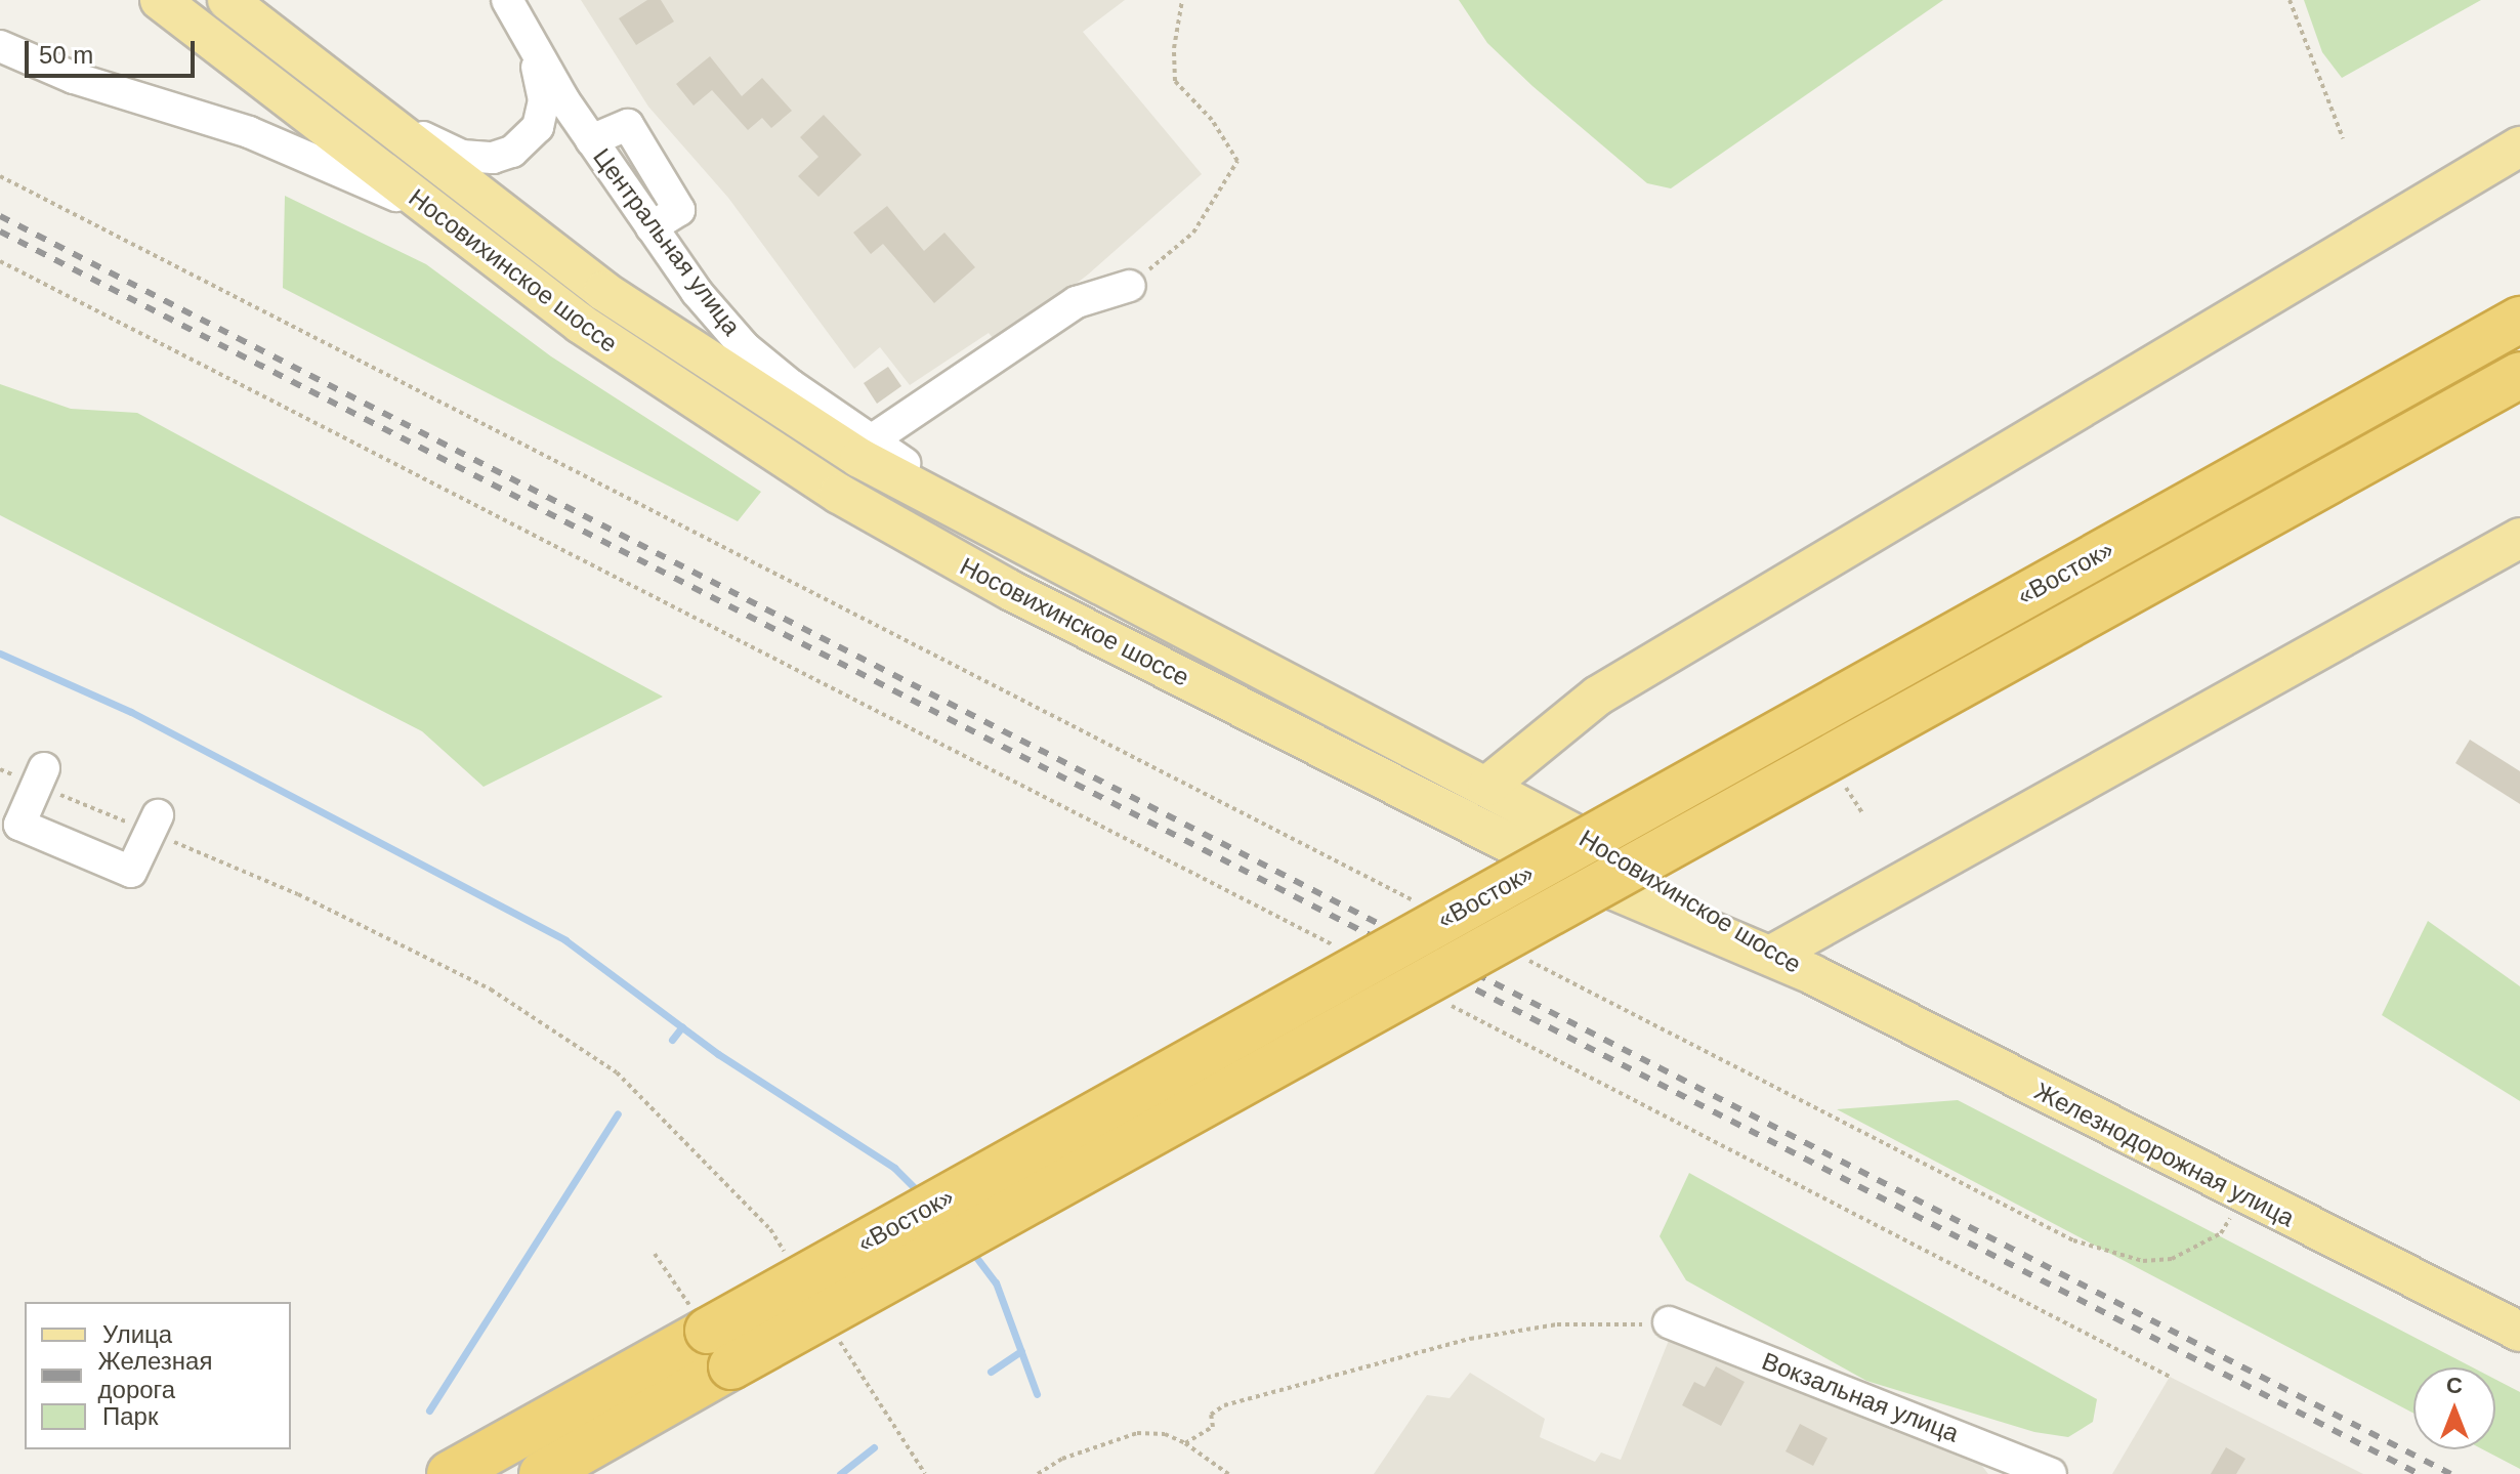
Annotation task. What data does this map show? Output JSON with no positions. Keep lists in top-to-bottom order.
{
  "streets": {
    "highway": ["«Восток»"],
    "main road": ["Носовихинское шоссе", "Железнодорожная улица"],
    "street": ["Центральная улица", "Вокзальная улица"]
  },
  "crossings": [
    ["Центральная улица", "Носовихинское шоссе"],
    ["Носовихинское шоссе", "Железнодорожная улица"]
  ],
  "legend": ["Улица", "Железная дорога", "Парк"],
  "scale_bar": "50 m",
  "north": "top"
}
